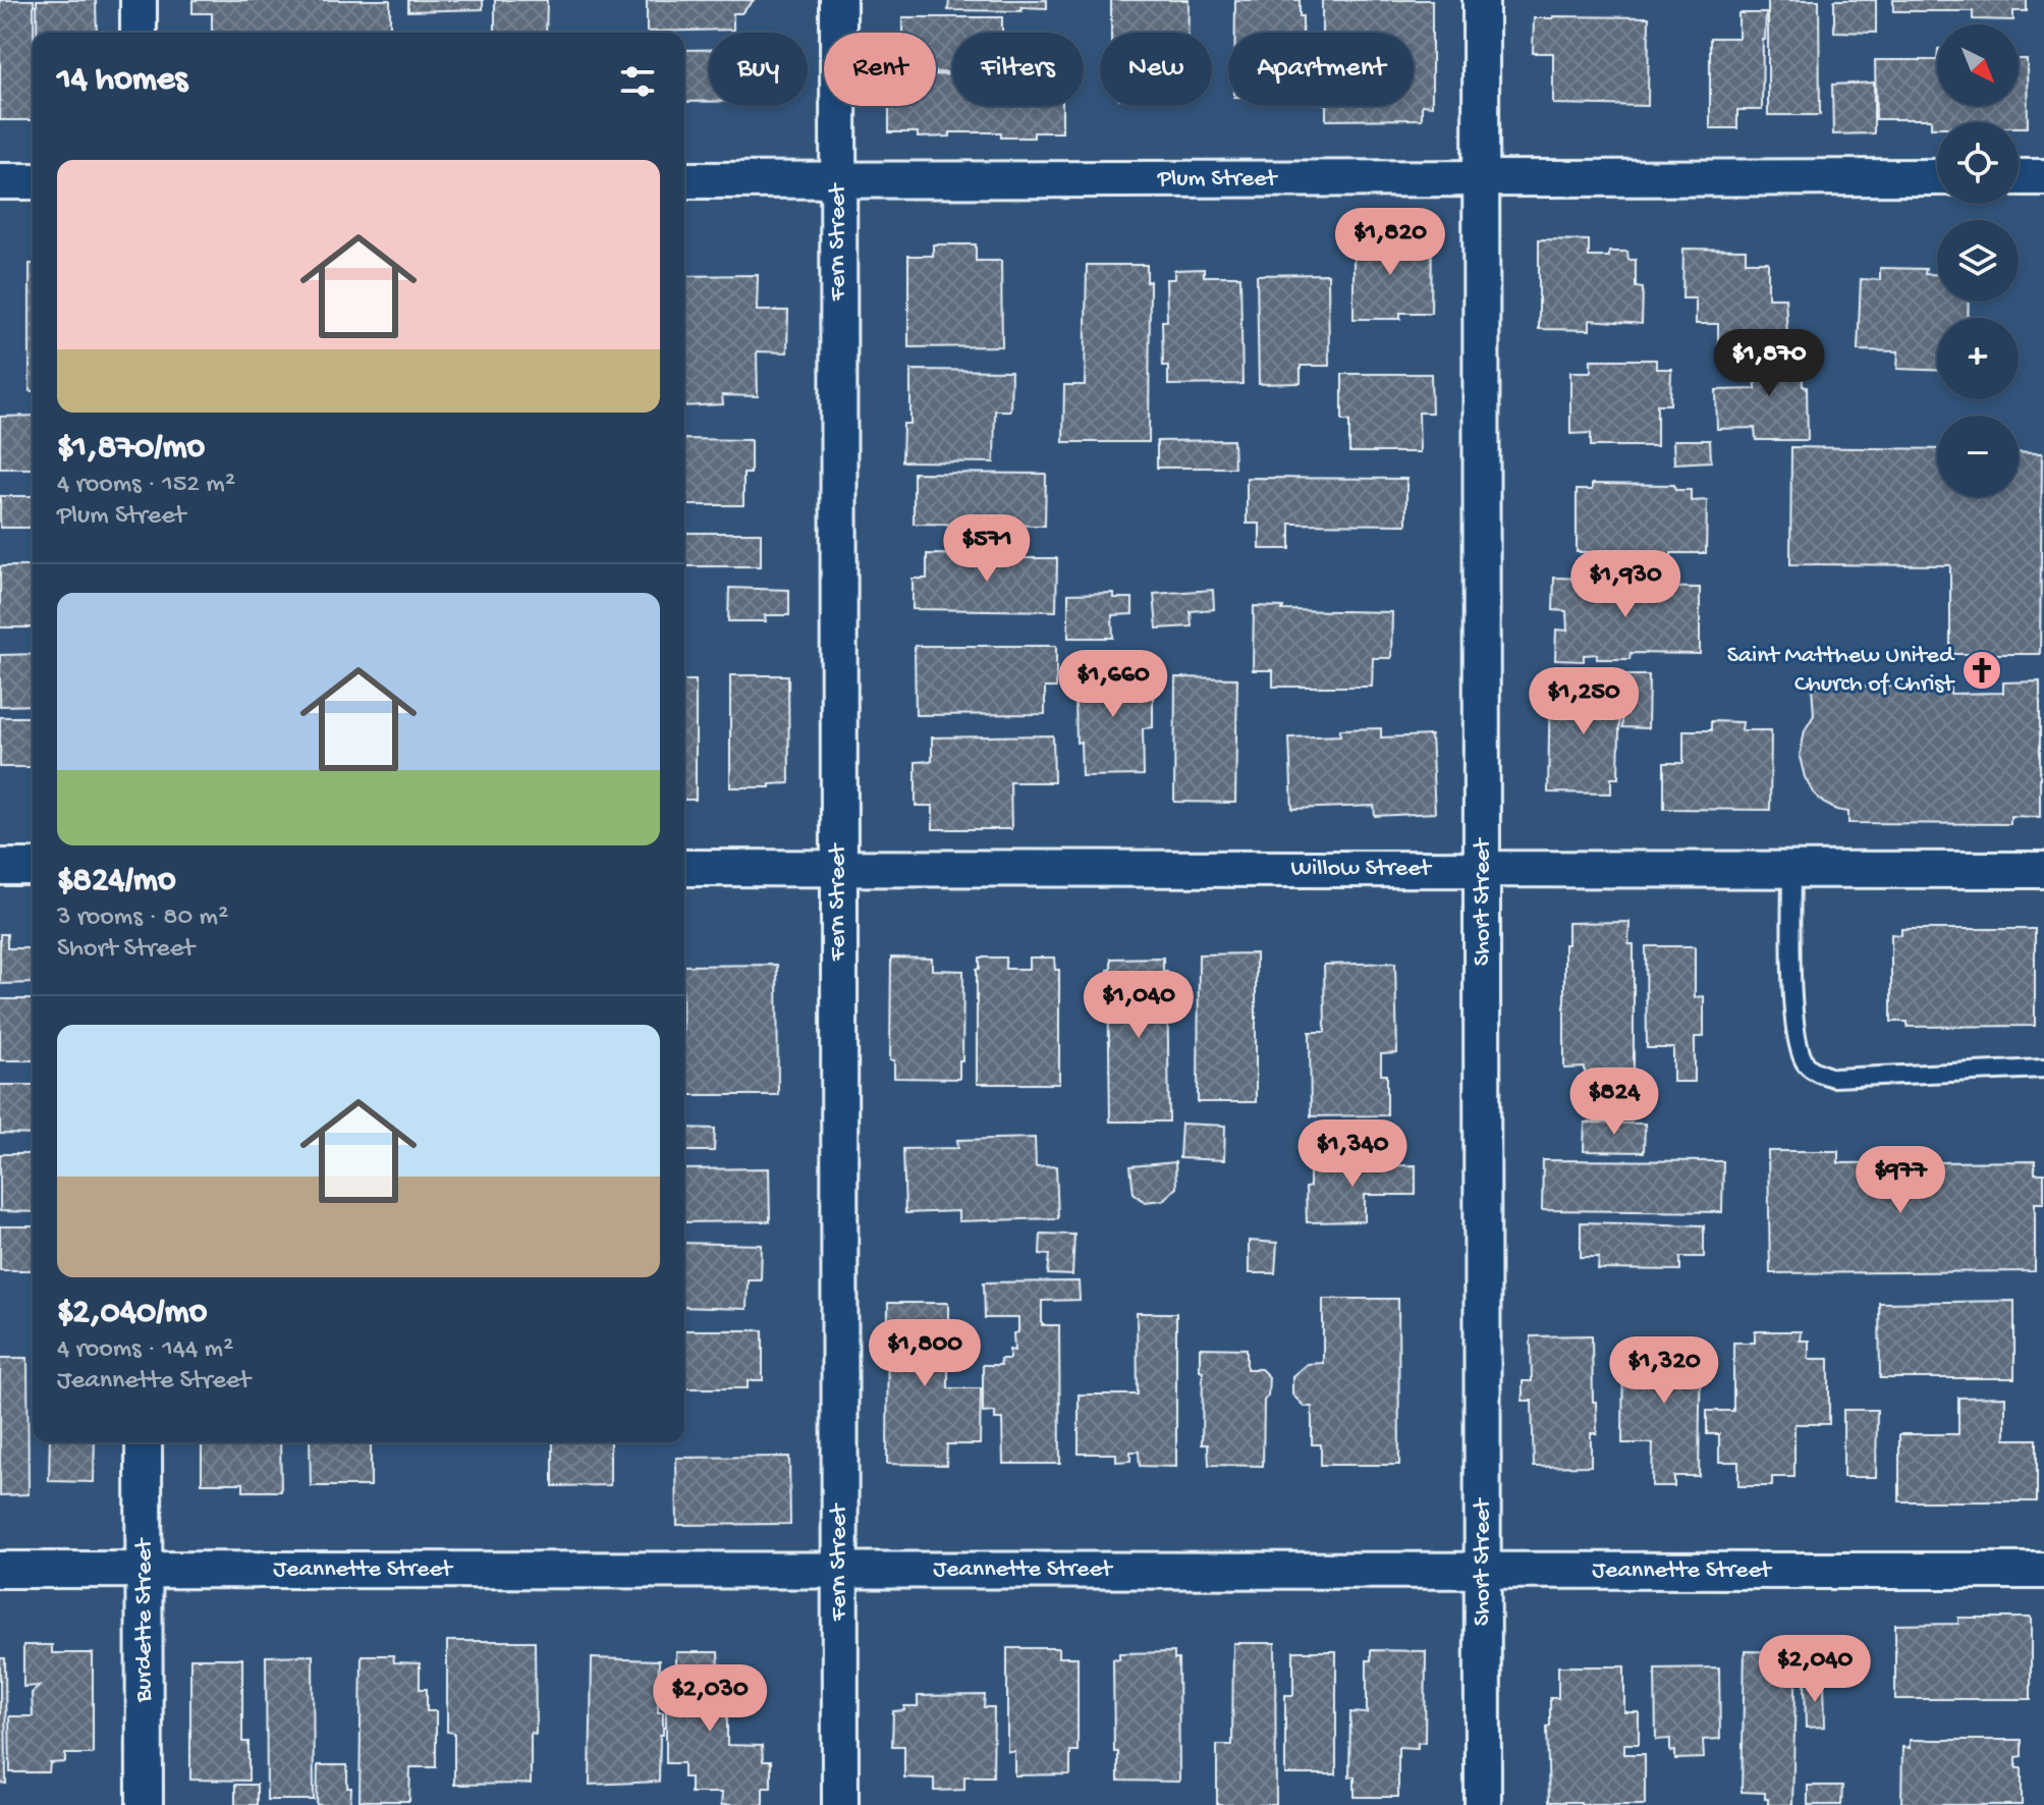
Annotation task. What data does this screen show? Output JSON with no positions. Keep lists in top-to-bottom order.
{
  "streets": {
    "street": [
      "Plum Street",
      "Fern Street",
      "Willow Street",
      "Short Street",
      "Jeannette Street",
      "Burdette Street"
    ]
  },
  "crossings": [
    ["Plum Street", "Fern Street"],
    ["Plum Street", "Short Street"],
    ["Fern Street", "Willow Street"],
    ["Fern Street", "Jeannette Street"],
    ["Willow Street", "Short Street"],
    ["Short Street", "Jeannette Street"],
    ["Jeannette Street", "Burdette Street"]
  ],
  "places": {
    "church": ["Saint Matthew United Church of Christ"]
  },
  "north": "bottom right",
  "page": {
    "map_buttons": ["+", "−"],
    "chip": [
      "Buy",
      "Rent",
      "Filters",
      "New",
      "Apartment"
    ],
    "heading": "14 homes",
    "list": [
      {
        "name": "$1,870/mo",
        "note": "4 rooms · 152 m² · Plum Street"
      },
      {
        "name": "$824/mo",
        "note": "3 rooms · 80 m² · Short Street"
      },
      {
        "name": "$2,040/mo",
        "note": "4 rooms · 144 m² · Jeannette Street"
      }
    ],
    "price": [
      "$1,820",
      "$1,870",
      "$571",
      "$1,930",
      "$1,660",
      "$1,250",
      "$1,040",
      "$824",
      "$1,340",
      "$977",
      "$1,800",
      "$1,320",
      "$2,040",
      "$2,030"
    ]
  }
}
